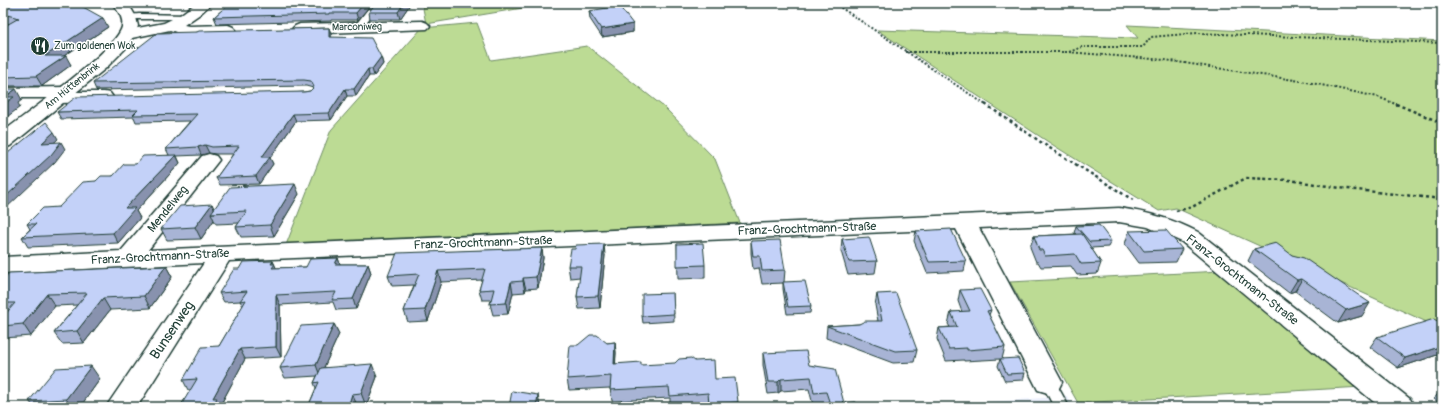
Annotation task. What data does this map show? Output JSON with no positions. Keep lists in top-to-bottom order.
{
  "streets": {
    "street": [
      "Marconiweg",
      "Am Hüttenbrink",
      "Mendelweg",
      "Franz-Grochtmann-Straße",
      "Bunsenweg"
    ]
  },
  "crossings": [
    ["Mendelweg", "Franz-Grochtmann-Straße"],
    ["Franz-Grochtmann-Straße", "Bunsenweg"]
  ],
  "places": {
    "restaurant": ["Zum goldenen Wok"]
  }
}
